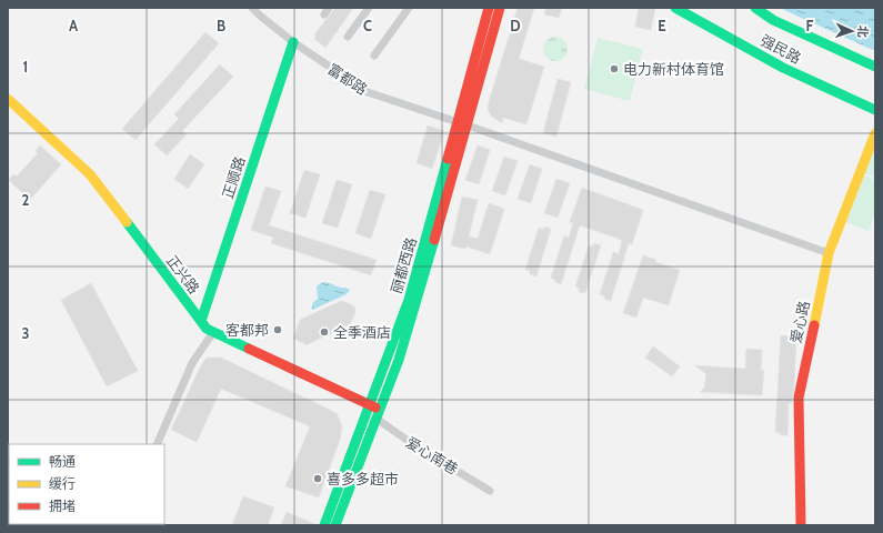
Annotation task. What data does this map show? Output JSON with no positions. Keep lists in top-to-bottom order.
{
  "streets": {
    "street": [
      "强民路",
      "富都路",
      "正顺路",
      "丽都西路",
      "正兴路",
      "爱心路",
      "爱心南巷"
    ]
  },
  "crossings": [
    ["富都路", "正顺路"],
    ["富都路", "丽都西路"],
    ["富都路", "爱心路"],
    ["正顺路", "正兴路"],
    ["丽都西路", "正兴路"],
    ["丽都西路", "爱心南巷"],
    ["正兴路", "爱心南巷"]
  ],
  "places": [
    "电力新村体育馆",
    "客都邦",
    "全季酒店",
    "喜多多超市"
  ],
  "legend": ["畅通", "缓行", "拥堵"],
  "north": "right",
  "grid": {
    "columns": [
      "A",
      "B",
      "C",
      "D",
      "E",
      "F"
    ],
    "rows": ["1", "2", "3"]
  }
}
